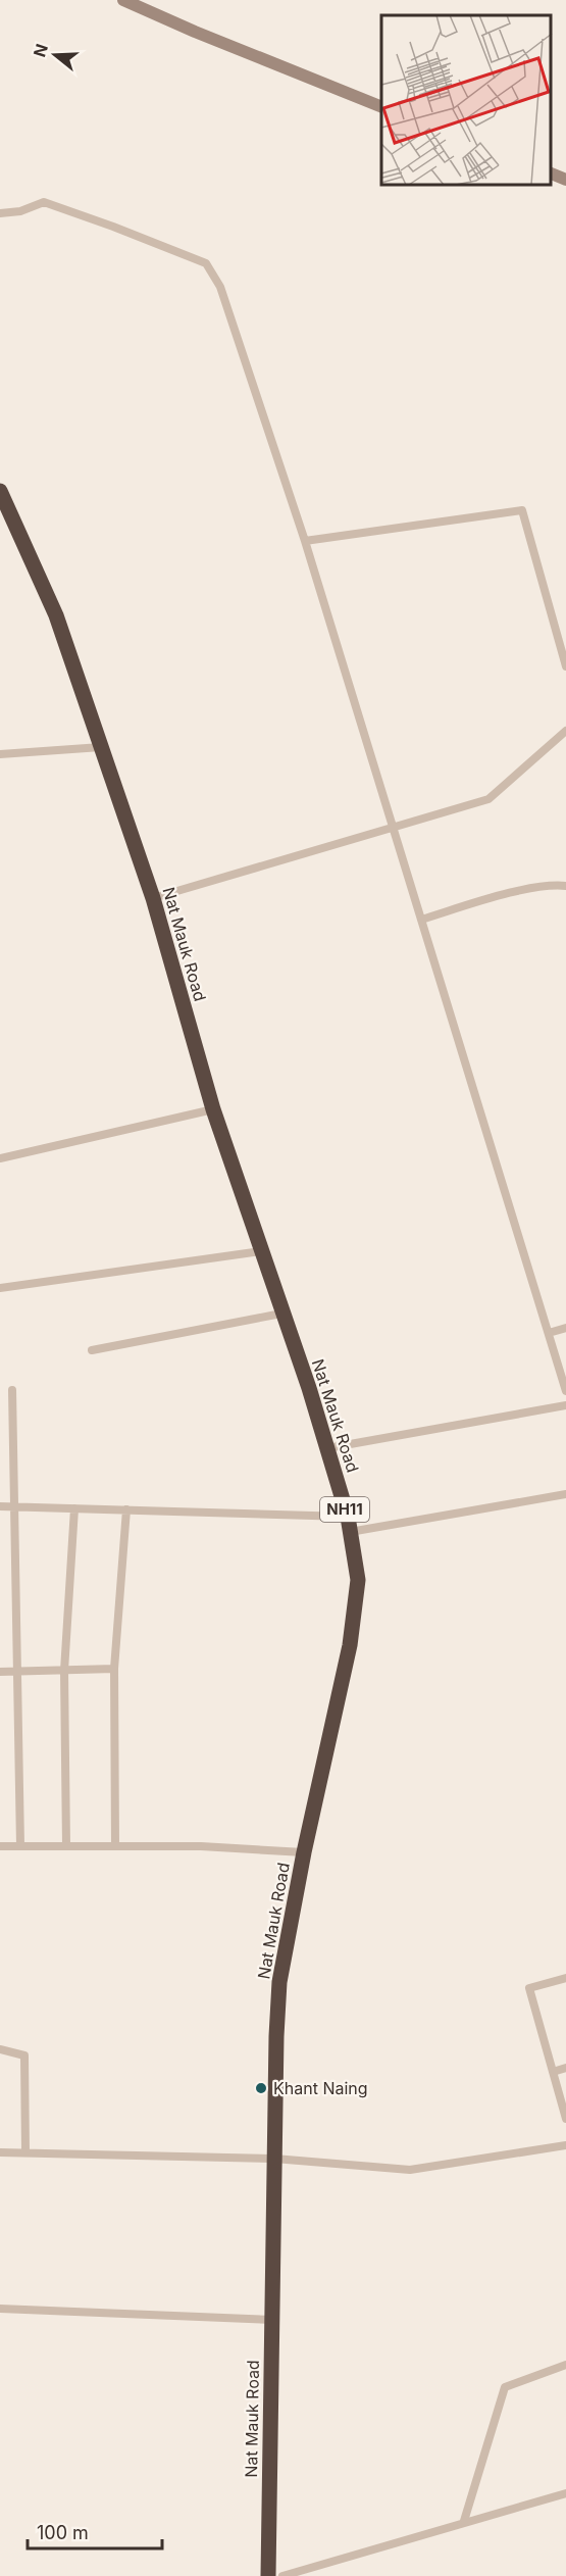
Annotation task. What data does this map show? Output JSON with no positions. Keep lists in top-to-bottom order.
{
  "streets": {
    "highway": ["Nat Mauk Road", "NH11"]
  },
  "places": ["Khant Naing"],
  "scale_bar": "100 m",
  "north": "left"
}
